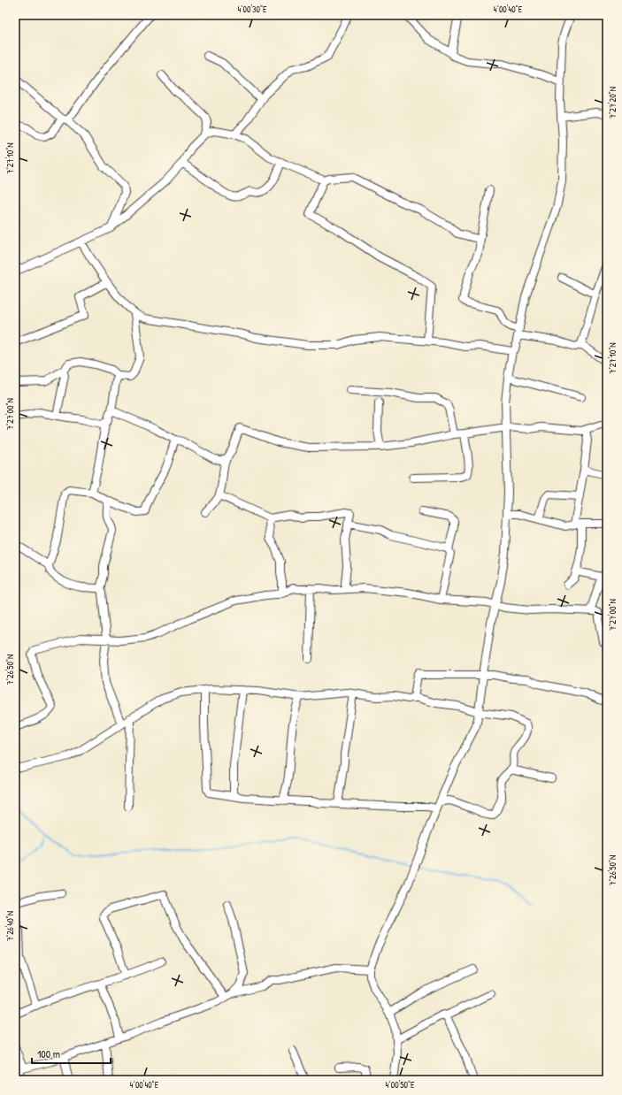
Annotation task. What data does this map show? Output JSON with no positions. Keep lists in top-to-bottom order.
{
  "scale_bar": "100 m",
  "coordinates": [
    "4°00'30\"E",
    "4°00'40\"E",
    "7°27'20\"N",
    "7°27'10\"N",
    "7°27'00\"N",
    "7°26'50\"N",
    "7°26'40\"N",
    "4°00'50\"E"
  ]
}
